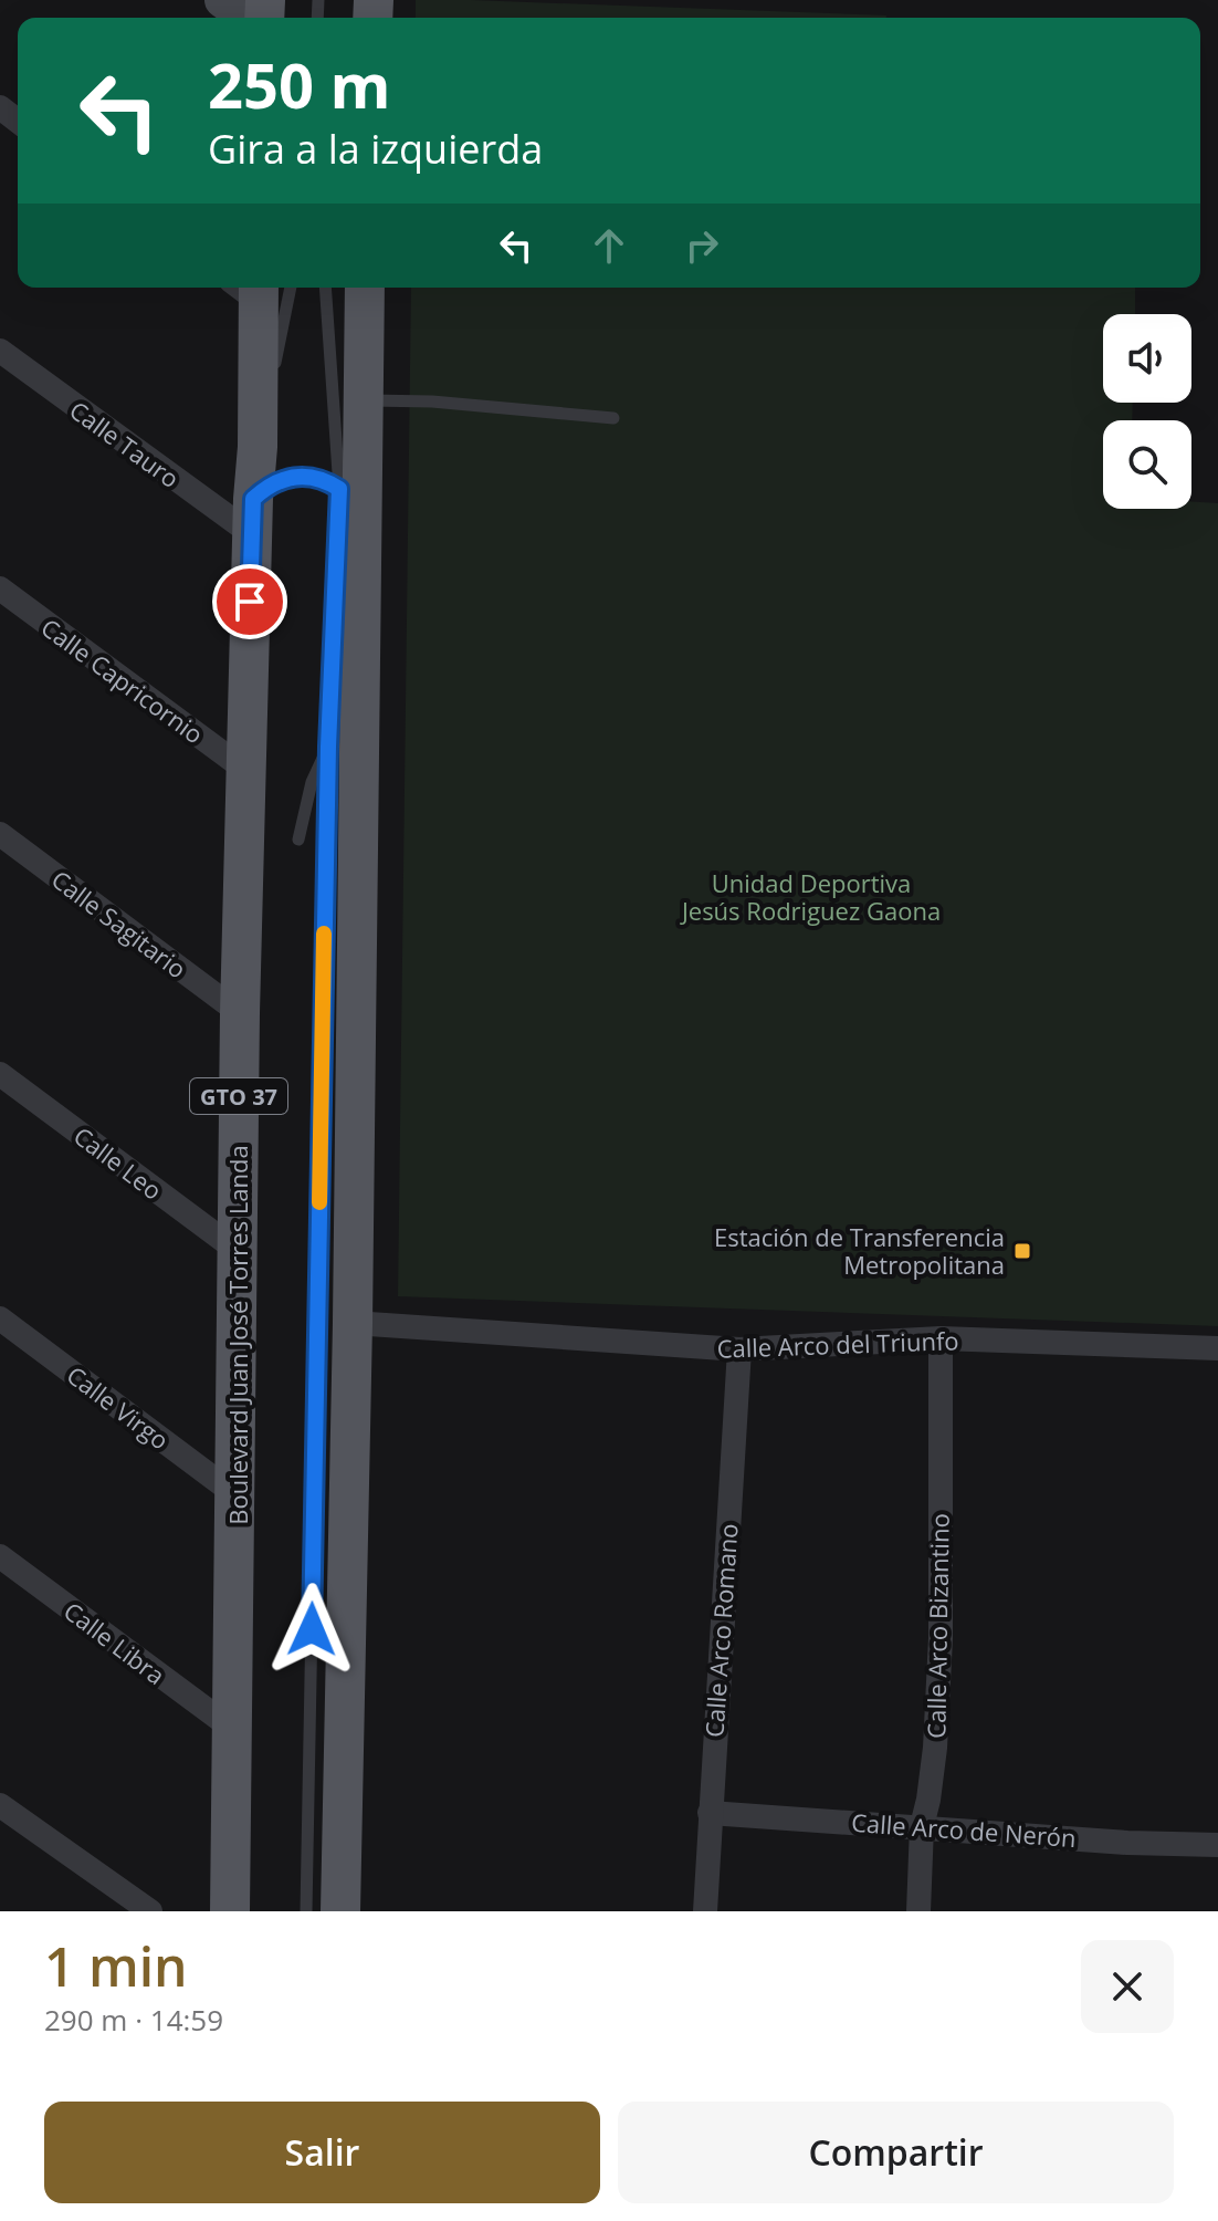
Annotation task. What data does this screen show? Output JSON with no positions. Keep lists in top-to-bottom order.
{
  "streets": {
    "main road": ["GTO 37", "Boulevard Juan José Torres Landa"],
    "street": [
      "Calle Tauro",
      "Calle Capricornio",
      "Calle Sagitario",
      "Calle Leo",
      "Calle Arco del Triunfo",
      "Calle Virgo",
      "Calle Arco Bizantino",
      "Calle Arco Romano",
      "Calle Libra",
      "Calle Arco de Nerón"
    ]
  },
  "crossings": [
    ["Calle Tauro", "Boulevard Juan José Torres Landa"],
    ["Calle Capricornio", "Boulevard Juan José Torres Landa"],
    ["Calle Sagitario", "Boulevard Juan José Torres Landa"],
    ["Calle Leo", "Boulevard Juan José Torres Landa"],
    ["Boulevard Juan José Torres Landa", "Calle Virgo"],
    ["Boulevard Juan José Torres Landa", "Calle Libra"],
    ["Calle Arco del Triunfo", "Calle Arco Bizantino"],
    ["Calle Arco del Triunfo", "Calle Arco Romano"],
    ["Calle Arco Bizantino", "Calle Arco de Nerón"],
    ["Calle Arco Romano", "Calle Arco de Nerón"]
  ],
  "parks": ["Unidad Deportiva Jesús Rodriguez Gaona"],
  "places": {
    "transit": ["Estación de Transferencia Metropolitana"]
  },
  "page": {
    "turn": ["250 m", "Gira a la izquierda"],
    "heading": ["1 min", "290 m · 14:59"],
    "buttons": ["Salir", "Compartir"]
  }
}
